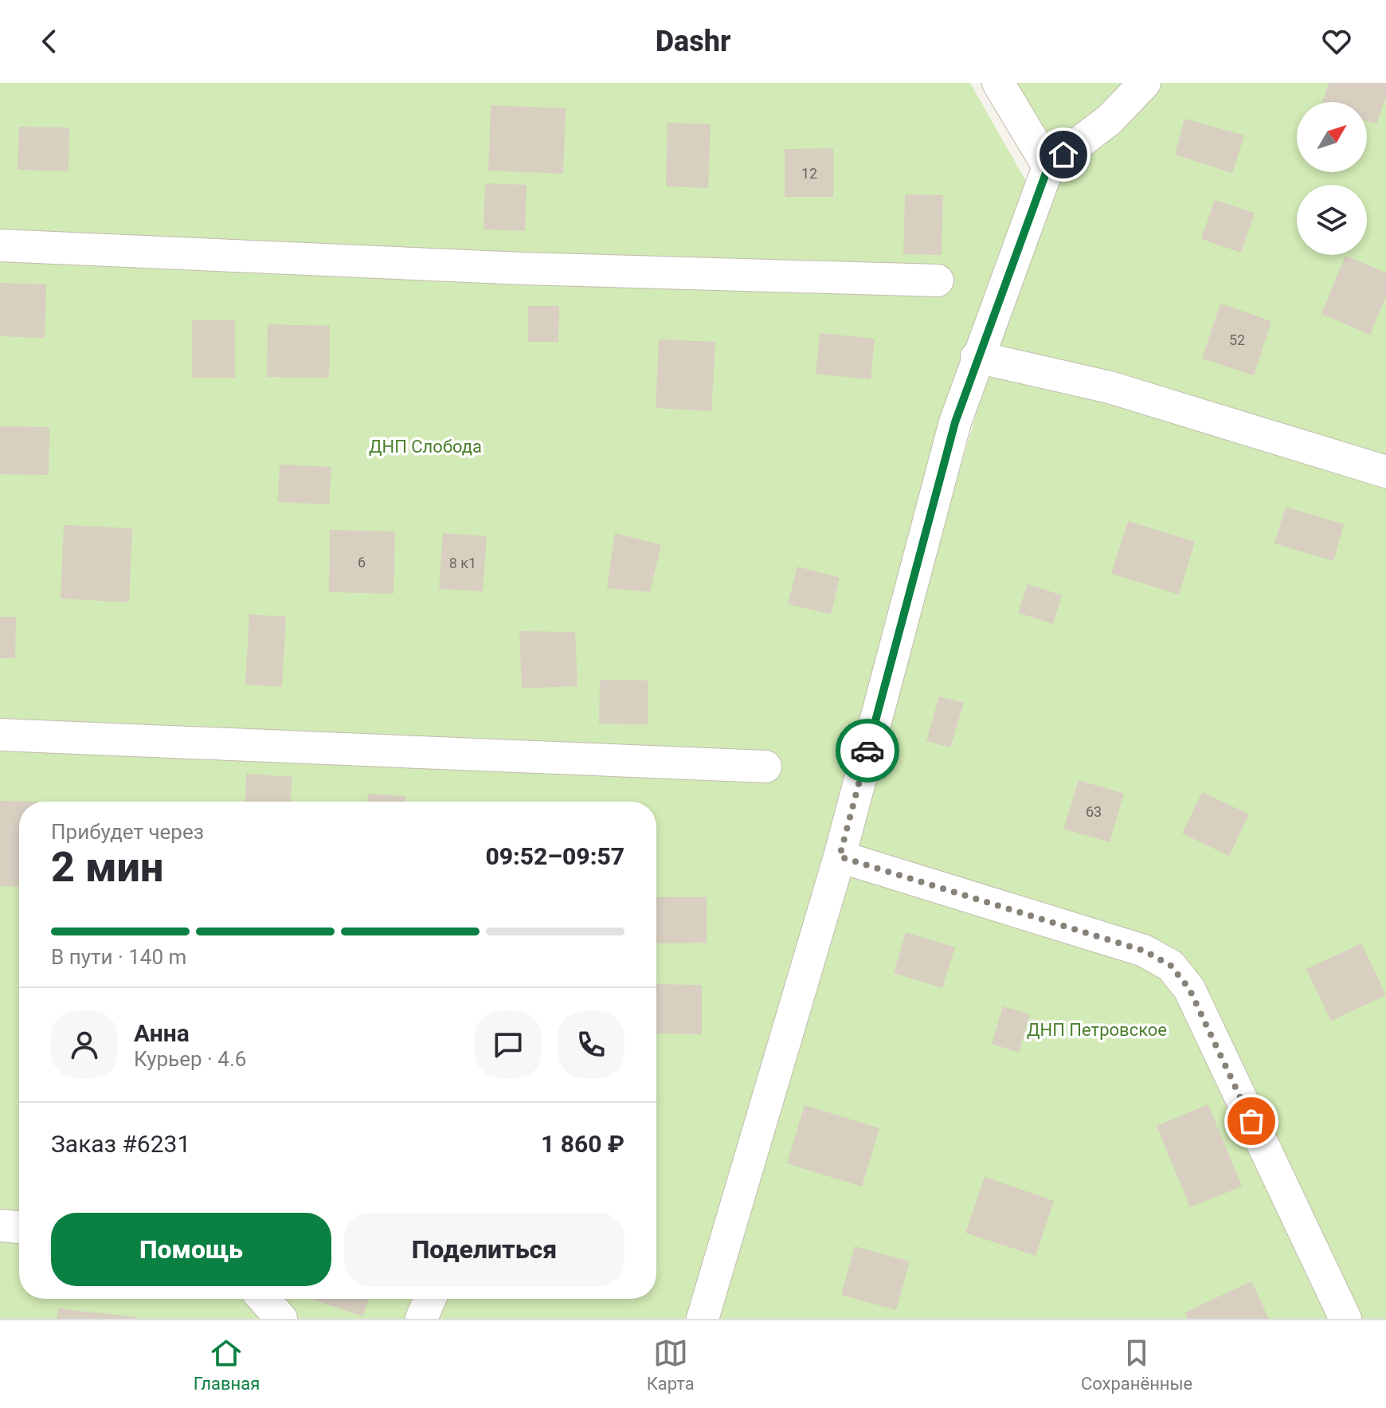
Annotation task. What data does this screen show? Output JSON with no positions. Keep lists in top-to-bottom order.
{
  "parks": ["ДНП Слобода", "ДНП Петровское"],
  "house_numbers": [
    "12",
    "52",
    "6",
    "8 к1",
    "63"
  ],
  "north": "top right",
  "page": {
    "header": "Dashr",
    "heading": ["2 мин", "Прибудет через", "09:52–09:57"],
    "panel": [
      "Анна",
      "Курьер · 4.6",
      "Заказ #6231",
      "1 860 ₽"
    ],
    "bar": "В пути · 140 m",
    "buttons": ["Помощь", "Поделиться"],
    "tabs": ["Главная", "Карта", "Сохранённые"]
  }
}
